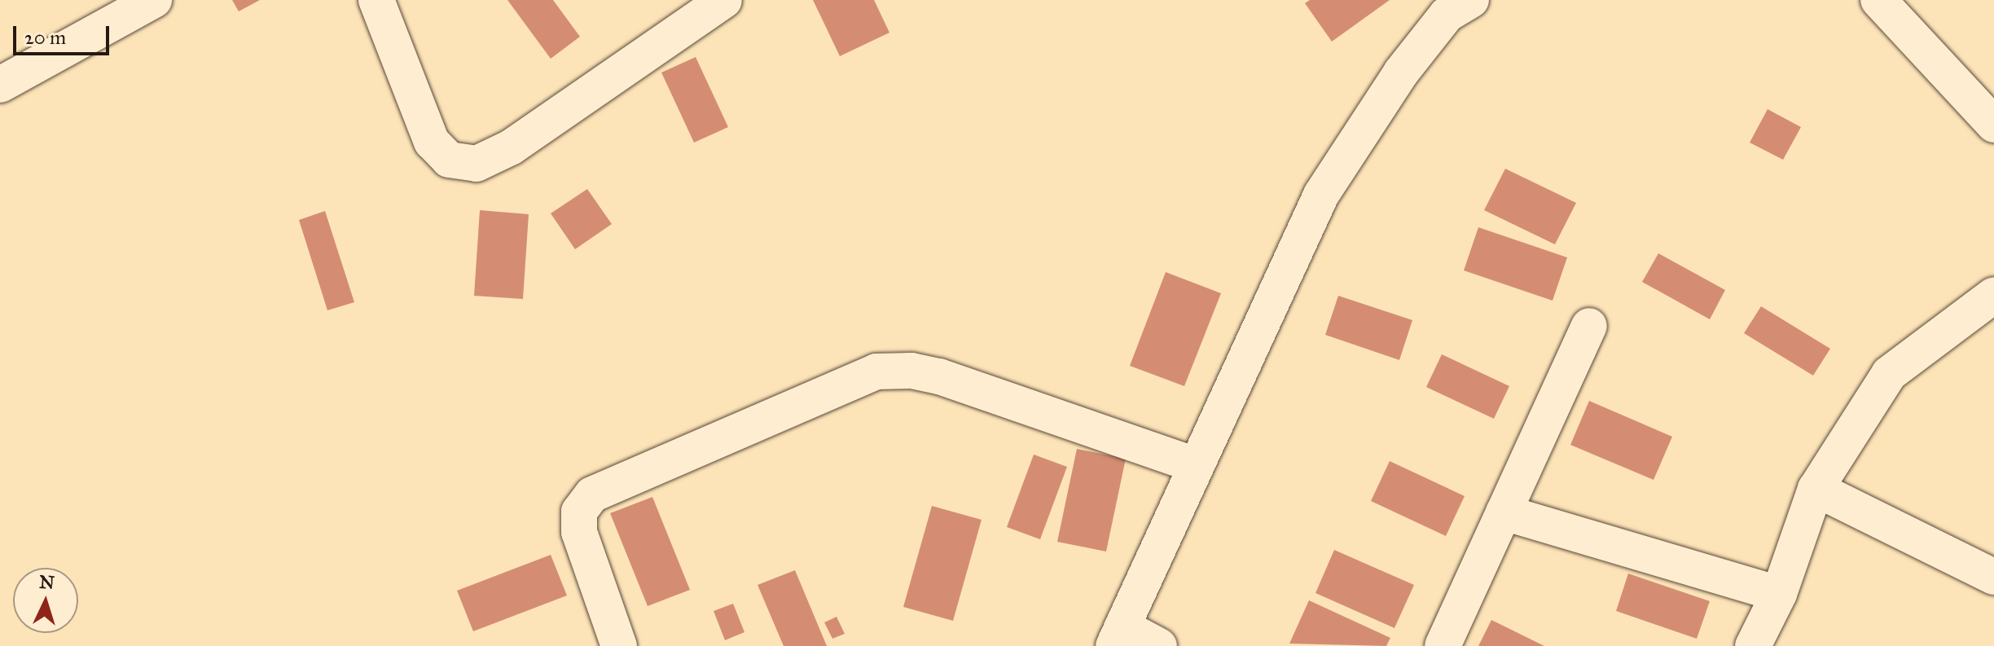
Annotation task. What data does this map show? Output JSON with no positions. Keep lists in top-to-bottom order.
{
  "scale_bar": "20 m",
  "north": "top"
}
